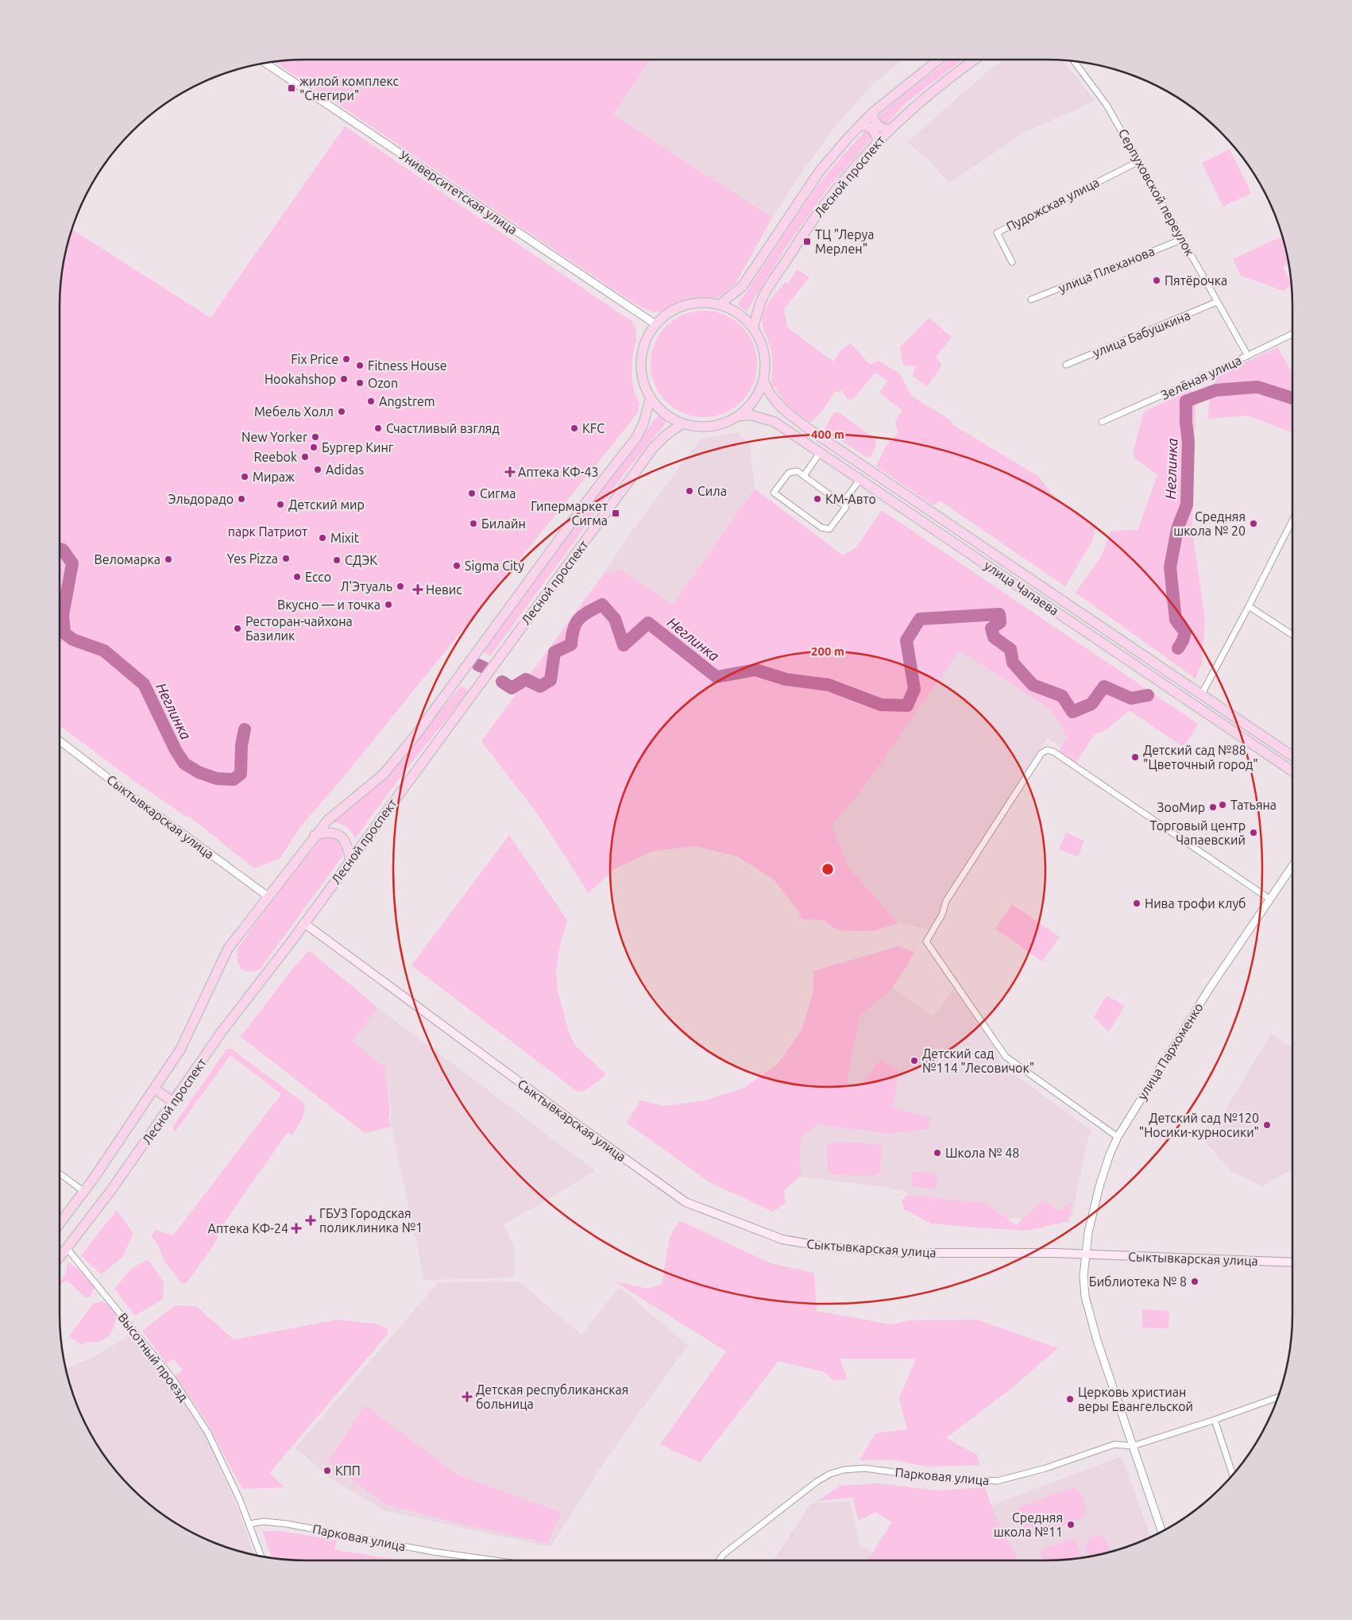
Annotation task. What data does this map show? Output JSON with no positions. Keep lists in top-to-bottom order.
{
  "streets": {
    "main road": ["Лесной проспект", "улица Чапаева", "Сыктывкарская улица"],
    "street": [
      "Университетская улица",
      "Серпуховской переулок",
      "Пудожская улица",
      "улица Плеханова",
      "улица Бабушкина",
      "Зелёная улица",
      "улица Пархоменко",
      "Высотный проезд",
      "Парковая улица"
    ]
  },
  "crossings": [
    ["Лесной проспект", "Университетская улица"],
    ["Лесной проспект", "улица Чапаева"],
    ["Лесной проспект", "Сыктывкарская улица"],
    ["Лесной проспект", "Высотный проезд"],
    ["Университетская улица", "улица Чапаева"],
    ["Серпуховской переулок", "Пудожская улица"],
    ["Серпуховской переулок", "улица Плеханова"],
    ["Серпуховской переулок", "улица Бабушкина"],
    ["Серпуховской переулок", "Зелёная улица"],
    ["Сыктывкарская улица", "улица Пархоменко"],
    ["улица Пархоменко", "Парковая улица"],
    ["Высотный проезд", "Парковая улица"]
  ],
  "water": ["Неглинка"],
  "parks": ["парк Патриот"],
  "places": {
    "transit": ["жилой комплекс \"Снегири\"", "ТЦ \"Леруа Мерлен\"", "Гипермаркет Сигма"],
    "other": [
      "Пятёрочка",
      "Fix Price",
      "Fitness House",
      "Hookahshop",
      "Ozon",
      "Angstrem",
      "Мебель Холл",
      "Счастливый взгляд",
      "KFC",
      "New Yorker",
      "Бургер Кинг",
      "Reebok",
      "Adidas",
      "Мираж",
      "Сила",
      "Сигма",
      "Эльдорадо",
      "КМ-Авто",
      "Детский мир",
      "Билайн",
      "Средняя школа № 20",
      "Mixit",
      "Yes Pizza",
      "Веломарка",
      "СДЭК",
      "Sigma City",
      "Ecco",
      "Л'Этуаль",
      "Вкусно — и точка",
      "Ресторан-чайхона Базилик",
      "Детский сад №88 \"Цветочный город\"",
      "Татьяна",
      "ЗооМир",
      "Торговый центр Чапаевский",
      "Нива трофи клуб",
      "Детский сад №114 \"Лесовичок\"",
      "Детский сад №120 \"Носики-курносики\"",
      "Школа № 48",
      "Библиотека № 8",
      "Церковь христиан веры Евангельской",
      "КПП",
      "Средняя школа №11"
    ],
    "health": [
      "Аптека КФ-43",
      "Невис",
      "ГБУЗ Городская поликлиника №1",
      "Аптека КФ-24",
      "Детская республиканская больница"
    ]
  },
  "rings": ["400 m", "200 m"]
}
